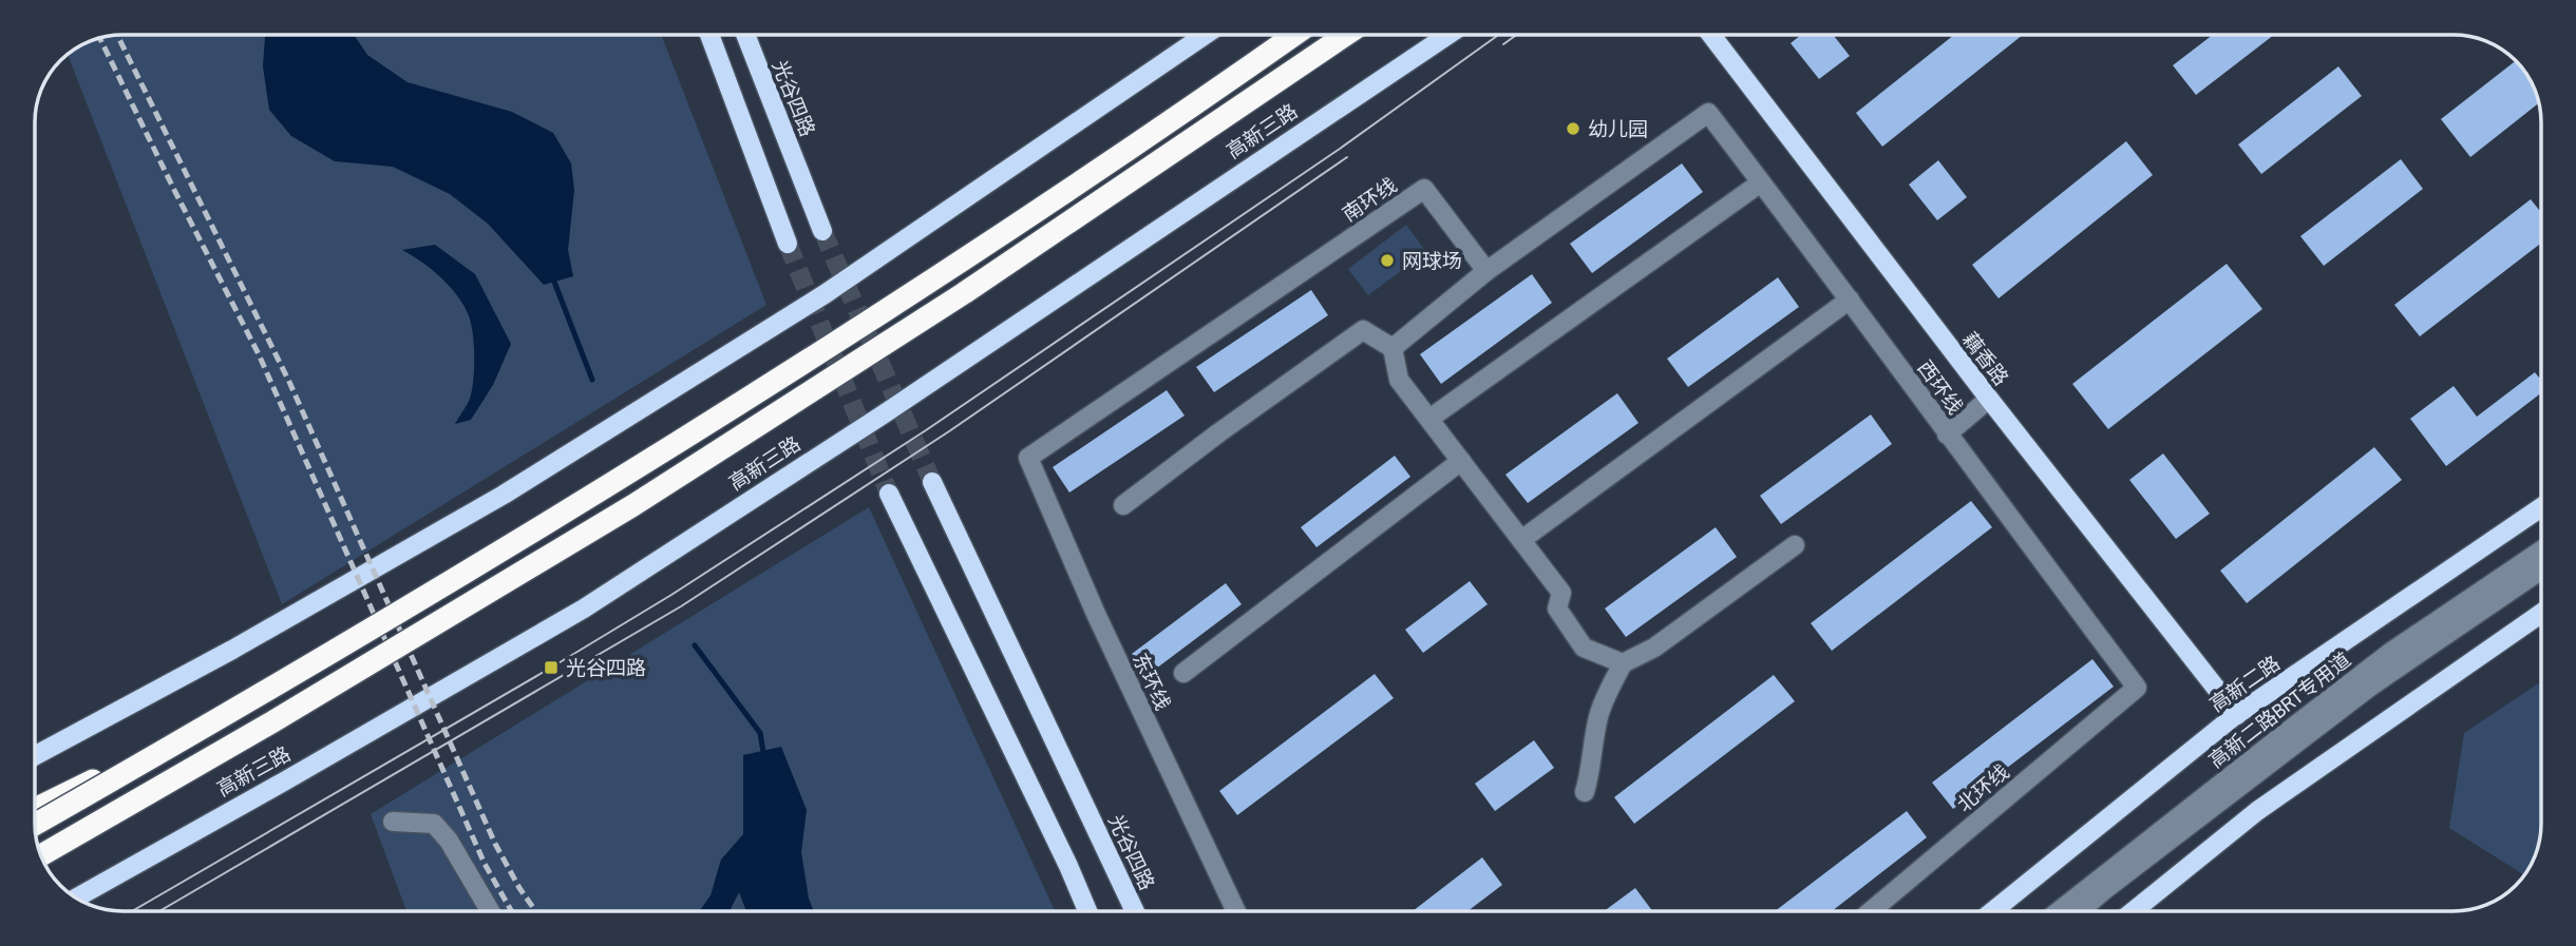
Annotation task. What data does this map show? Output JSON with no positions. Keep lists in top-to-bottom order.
{
  "streets": {
    "highway": ["高新三路"],
    "main road": ["光谷四路", "藕香路", "高新二路"],
    "street": [
      "南环线",
      "西环线",
      "东环线",
      "高新二路BRT专用道",
      "北环线"
    ]
  },
  "crossings": [
    ["南环线", "西环线"],
    ["南环线", "东环线"],
    ["藕香路", "高新二路"],
    ["西环线", "北环线"]
  ],
  "places": {
    "other": ["幼儿园", "网球场"],
    "transit": ["光谷四路"]
  }
}
